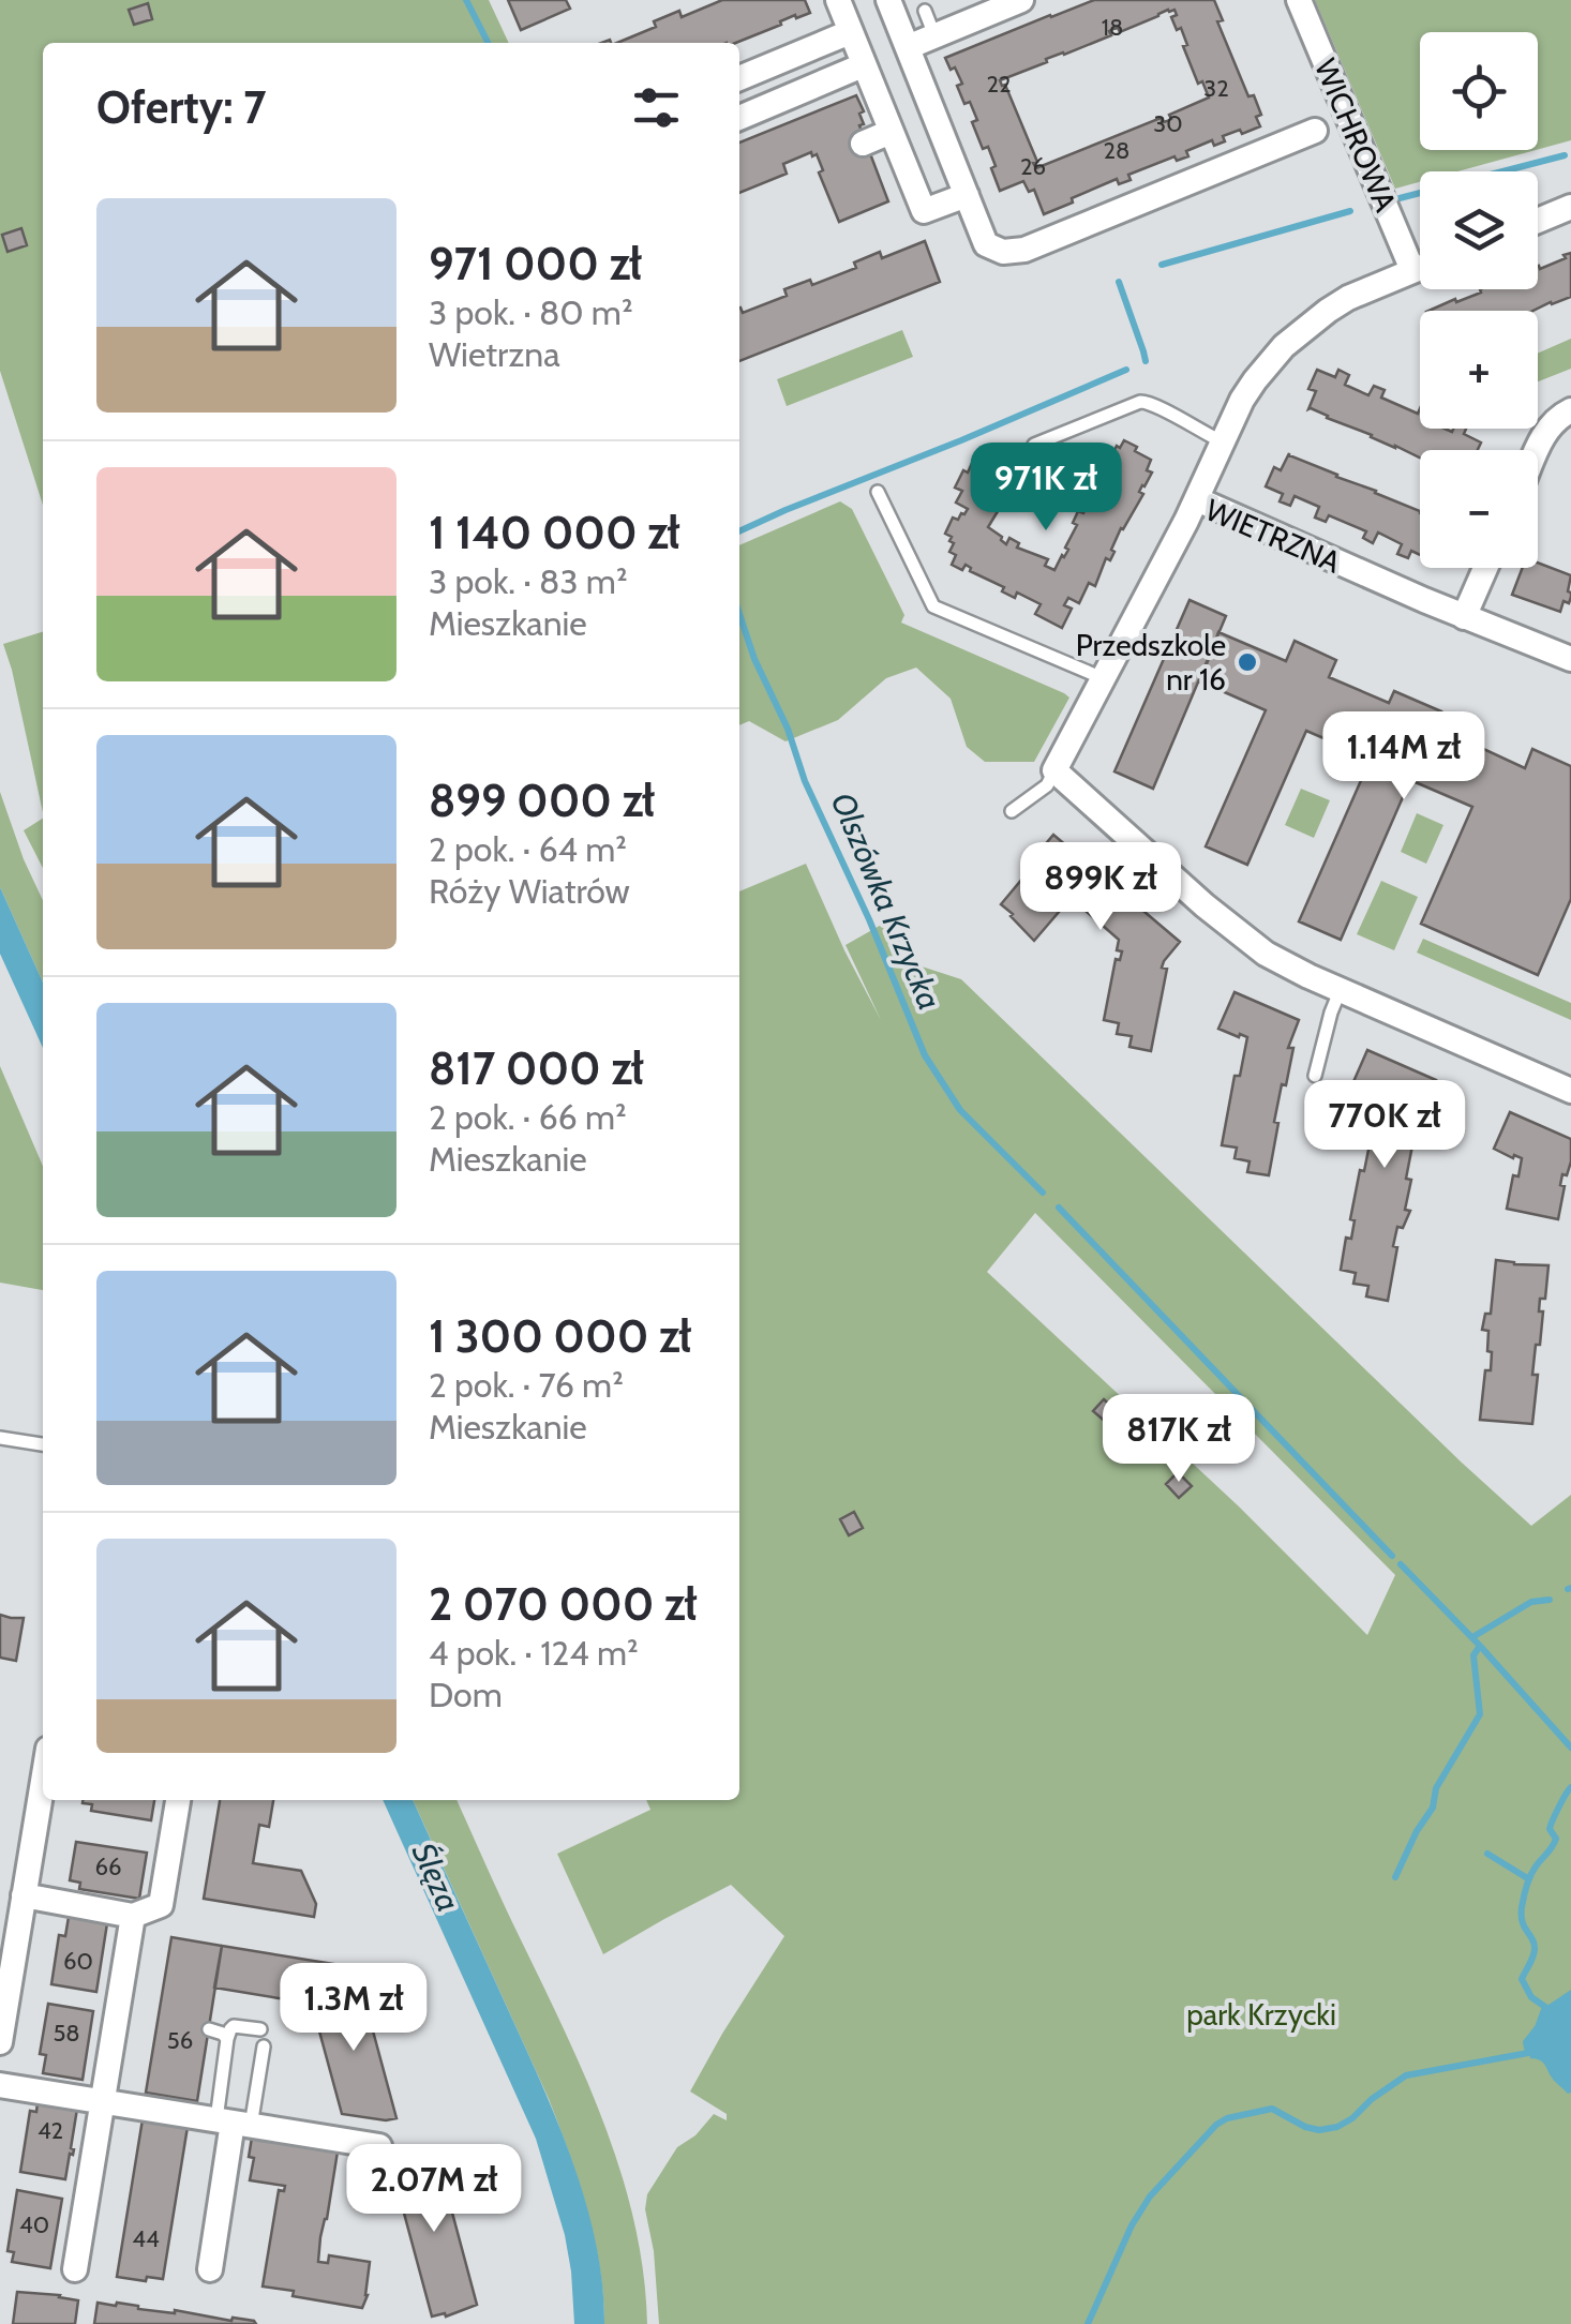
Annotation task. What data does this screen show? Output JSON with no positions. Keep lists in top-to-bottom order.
{
  "streets": {
    "street": ["WICHROWA", "WIETRZNA"]
  },
  "water": ["Olszówka Krzycka", "Ślęza"],
  "parks": ["park Krzycki"],
  "places": ["Przedszkole nr 16"],
  "house_numbers": [
    "18",
    "22",
    "32",
    "30",
    "28",
    "26",
    "66",
    "60",
    "58",
    "56",
    "42",
    "40",
    "44"
  ],
  "page": {
    "map_buttons": ["+", "−"],
    "heading": "Oferty: 7",
    "list": [
      {
        "name": "971 000 zł",
        "note": "3 pok. · 80 m² · Wietrzna"
      },
      {
        "name": "1 140 000 zł",
        "note": "3 pok. · 83 m² · Mieszkanie"
      },
      {
        "name": "899 000 zł",
        "note": "2 pok. · 64 m² · Róży Wiatrów"
      },
      {
        "name": "817 000 zł",
        "note": "2 pok. · 66 m² · Mieszkanie"
      },
      {
        "name": "1 300 000 zł",
        "note": "2 pok. · 76 m² · Mieszkanie"
      },
      {
        "name": "2 070 000 zł",
        "note": "4 pok. · 124 m² · Dom"
      }
    ],
    "price": [
      "971K zł",
      "1.14M zł",
      "899K zł",
      "770K zł",
      "817K zł",
      "1.3M zł",
      "2.07M zł"
    ]
  }
}
